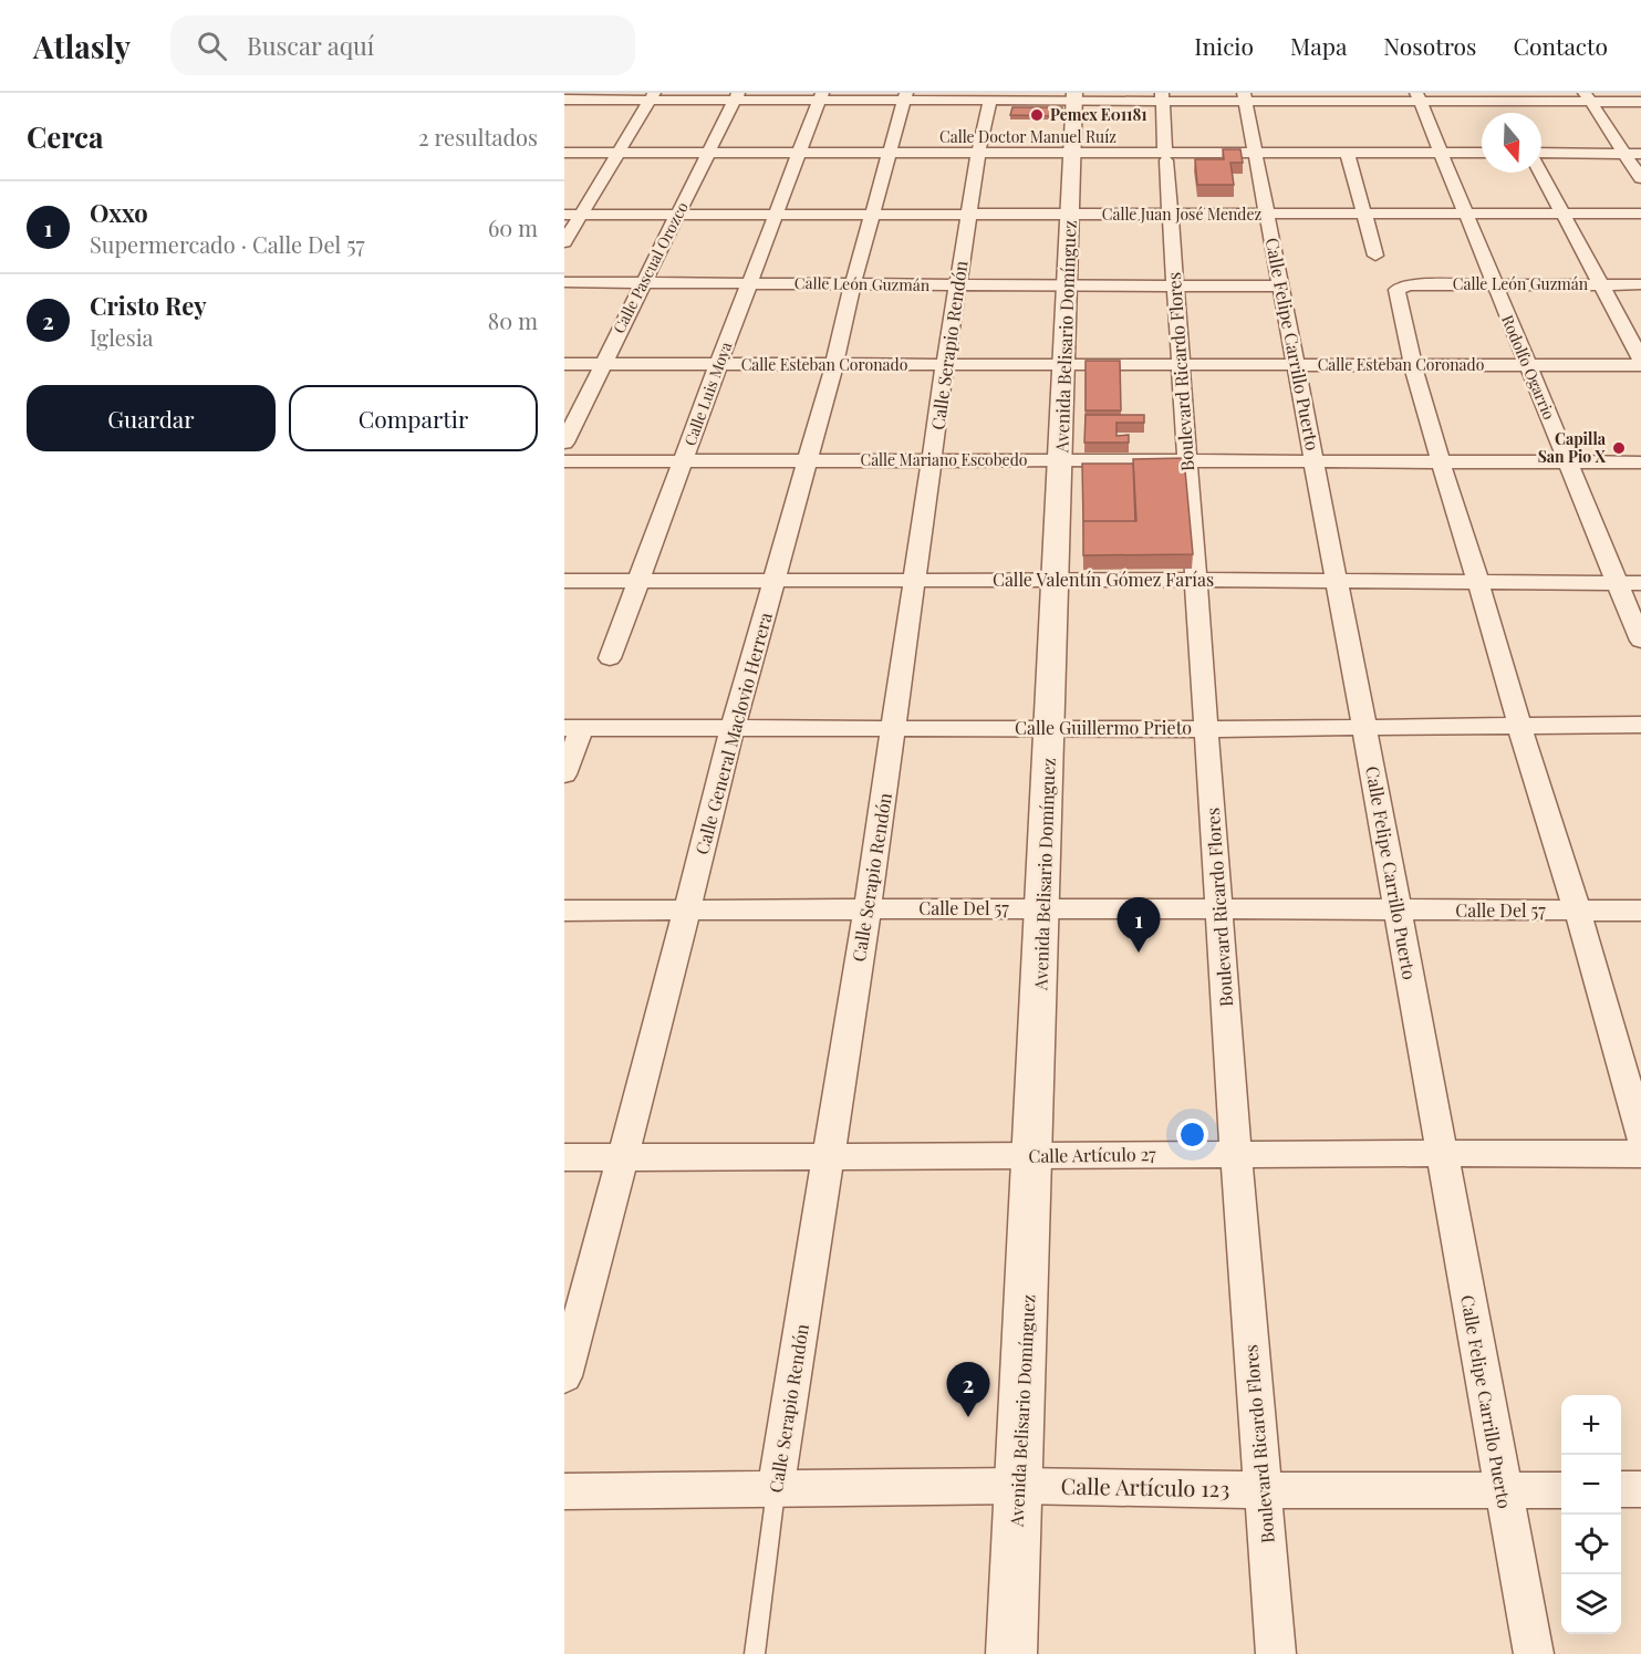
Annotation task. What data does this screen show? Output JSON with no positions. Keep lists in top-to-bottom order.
{
  "streets": {
    "street": [
      "Calle Doctor Manuel Ruíz",
      "Calle Juan José Mendez",
      "Calle Pascual Orozco",
      "Calle León Guzmán",
      "Avenida Belisario Domínguez",
      "Calle Felipe Carrillo Puerto",
      "Calle Serapio Rendón",
      "Calle Esteban Coronado",
      "Rodolfo Ogarrio",
      "Boulevard Ricardo Flores",
      "Calle Luis Moya",
      "Calle Mariano Escobedo",
      "Calle Valentín Gómez Farías",
      "Calle Guillermo Prieto",
      "Calle General Maclovio Herrera",
      "Calle Del 57",
      "Calle Artículo 27",
      "Calle Artículo 123"
    ]
  },
  "crossings": [
    ["Calle Doctor Manuel Ruíz", "Calle Pascual Orozco"],
    ["Calle Doctor Manuel Ruíz", "Avenida Belisario Domínguez"],
    ["Calle Doctor Manuel Ruíz", "Calle Felipe Carrillo Puerto"],
    ["Calle Doctor Manuel Ruíz", "Calle Serapio Rendón"],
    ["Calle Doctor Manuel Ruíz", "Rodolfo Ogarrio"],
    ["Calle Doctor Manuel Ruíz", "Boulevard Ricardo Flores"],
    ["Calle Doctor Manuel Ruíz", "Calle Luis Moya"],
    ["Calle Doctor Manuel Ruíz", "Calle General Maclovio Herrera"],
    ["Calle Juan José Mendez", "Calle Pascual Orozco"],
    ["Calle Juan José Mendez", "Avenida Belisario Domínguez"],
    ["Calle Juan José Mendez", "Calle Felipe Carrillo Puerto"],
    ["Calle Juan José Mendez", "Calle Serapio Rendón"],
    ["Calle Juan José Mendez", "Rodolfo Ogarrio"],
    ["Calle Juan José Mendez", "Boulevard Ricardo Flores"],
    ["Calle Juan José Mendez", "Calle Luis Moya"],
    ["Calle Juan José Mendez", "Calle General Maclovio Herrera"],
    ["Calle Pascual Orozco", "Calle León Guzmán"],
    ["Calle Pascual Orozco", "Calle Esteban Coronado"],
    ["Calle León Guzmán", "Avenida Belisario Domínguez"],
    ["Calle León Guzmán", "Calle Felipe Carrillo Puerto"],
    ["Calle León Guzmán", "Calle Serapio Rendón"],
    ["Calle León Guzmán", "Calle Esteban Coronado"],
    ["Calle León Guzmán", "Rodolfo Ogarrio"],
    ["Calle León Guzmán", "Boulevard Ricardo Flores"],
    ["Calle León Guzmán", "Calle Luis Moya"],
    ["Calle León Guzmán", "Calle General Maclovio Herrera"],
    ["Avenida Belisario Domínguez", "Calle Esteban Coronado"],
    ["Avenida Belisario Domínguez", "Calle Mariano Escobedo"],
    ["Avenida Belisario Domínguez", "Calle Valentín Gómez Farías"],
    ["Avenida Belisario Domínguez", "Calle Guillermo Prieto"],
    ["Avenida Belisario Domínguez", "Calle Del 57"],
    ["Avenida Belisario Domínguez", "Calle Artículo 27"],
    ["Avenida Belisario Domínguez", "Calle Artículo 123"],
    ["Calle Felipe Carrillo Puerto", "Calle Esteban Coronado"],
    ["Calle Felipe Carrillo Puerto", "Calle Mariano Escobedo"],
    ["Calle Felipe Carrillo Puerto", "Calle Valentín Gómez Farías"],
    ["Calle Felipe Carrillo Puerto", "Calle Guillermo Prieto"],
    ["Calle Felipe Carrillo Puerto", "Calle Del 57"],
    ["Calle Felipe Carrillo Puerto", "Calle Artículo 27"],
    ["Calle Felipe Carrillo Puerto", "Calle Artículo 123"],
    ["Calle Serapio Rendón", "Calle Esteban Coronado"],
    ["Calle Serapio Rendón", "Calle Mariano Escobedo"],
    ["Calle Serapio Rendón", "Calle Valentín Gómez Farías"],
    ["Calle Serapio Rendón", "Calle Guillermo Prieto"],
    ["Calle Serapio Rendón", "Calle Del 57"],
    ["Calle Serapio Rendón", "Calle Artículo 27"],
    ["Calle Serapio Rendón", "Calle Artículo 123"],
    ["Calle Esteban Coronado", "Rodolfo Ogarrio"],
    ["Calle Esteban Coronado", "Boulevard Ricardo Flores"],
    ["Calle Esteban Coronado", "Calle Luis Moya"],
    ["Calle Esteban Coronado", "Calle General Maclovio Herrera"],
    ["Rodolfo Ogarrio", "Calle Mariano Escobedo"],
    ["Rodolfo Ogarrio", "Calle Valentín Gómez Farías"],
    ["Boulevard Ricardo Flores", "Calle Mariano Escobedo"],
    ["Boulevard Ricardo Flores", "Calle Valentín Gómez Farías"],
    ["Boulevard Ricardo Flores", "Calle Guillermo Prieto"],
    ["Boulevard Ricardo Flores", "Calle Del 57"],
    ["Boulevard Ricardo Flores", "Calle Artículo 27"],
    ["Boulevard Ricardo Flores", "Calle Artículo 123"],
    ["Calle Luis Moya", "Calle Mariano Escobedo"],
    ["Calle Luis Moya", "Calle Valentín Gómez Farías"],
    ["Calle Mariano Escobedo", "Calle General Maclovio Herrera"],
    ["Calle Valentín Gómez Farías", "Calle General Maclovio Herrera"],
    ["Calle Guillermo Prieto", "Calle General Maclovio Herrera"],
    ["Calle General Maclovio Herrera", "Calle Del 57"],
    ["Calle General Maclovio Herrera", "Calle Artículo 27"]
  ],
  "places": ["Pemex E01181", "Capilla San Pio X"],
  "north": "bottom",
  "page": {
    "header": "Atlasly",
    "search": "Buscar aquí",
    "nav": [
      "Inicio",
      "Mapa",
      "Nosotros",
      "Contacto"
    ],
    "heading": ["Cerca", "2 resultados"],
    "list": [
      {
        "mark": "1",
        "name": "Oxxo",
        "note": "Supermercado · Calle Del 57",
        "value": "60 m"
      },
      {
        "mark": "2",
        "name": "Cristo Rey",
        "note": "Iglesia",
        "value": "80 m"
      }
    ],
    "buttons": ["Guardar", "Compartir"],
    "pins": ["1", "2"],
    "map_buttons": ["+", "−"]
  }
}
